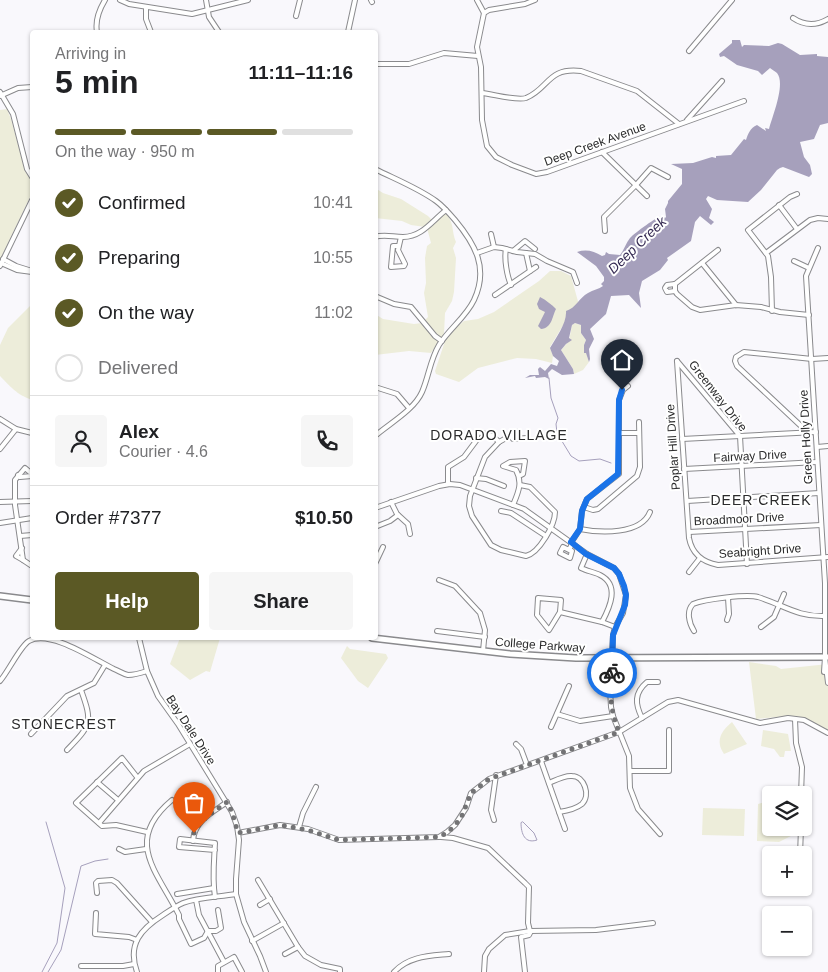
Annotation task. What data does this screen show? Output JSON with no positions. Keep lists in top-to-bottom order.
{
  "streets": {
    "main road": ["College Parkway"],
    "street": [
      "Deep Creek Avenue",
      "Greenway Drive",
      "Green Holly Drive",
      "Poplar Hill Drive",
      "Fairway Drive",
      "Broadmoor Drive",
      "Seabright Drive",
      "Bay Dale Drive"
    ]
  },
  "crossings": [
    ["Greenway Drive", "Poplar Hill Drive"],
    ["Greenway Drive", "Fairway Drive"],
    ["Greenway Drive", "Broadmoor Drive"],
    ["Greenway Drive", "Seabright Drive"],
    ["Green Holly Drive", "Fairway Drive"],
    ["Green Holly Drive", "Broadmoor Drive"],
    ["Green Holly Drive", "Seabright Drive"],
    ["Green Holly Drive", "College Parkway"],
    ["Poplar Hill Drive", "Fairway Drive"],
    ["Poplar Hill Drive", "Broadmoor Drive"]
  ],
  "districts": ["DORADO VILLAGE", "DEER CREEK", "STONECREST"],
  "water": ["Deep Creek"],
  "page": {
    "heading": ["5 min", "Arriving in", "11:11–11:16"],
    "panel": [
      "Alex",
      "Courier · 4.6",
      "Order #7377",
      "$10.50"
    ],
    "bar": "On the way · 950 m",
    "list": [
      ["Confirmed", "10:41"],
      ["Preparing", "10:55"],
      ["On the way", "11:02"],
      "Delivered"
    ],
    "buttons": ["Help", "Share"],
    "map_buttons": ["+", "−"]
  }
}
